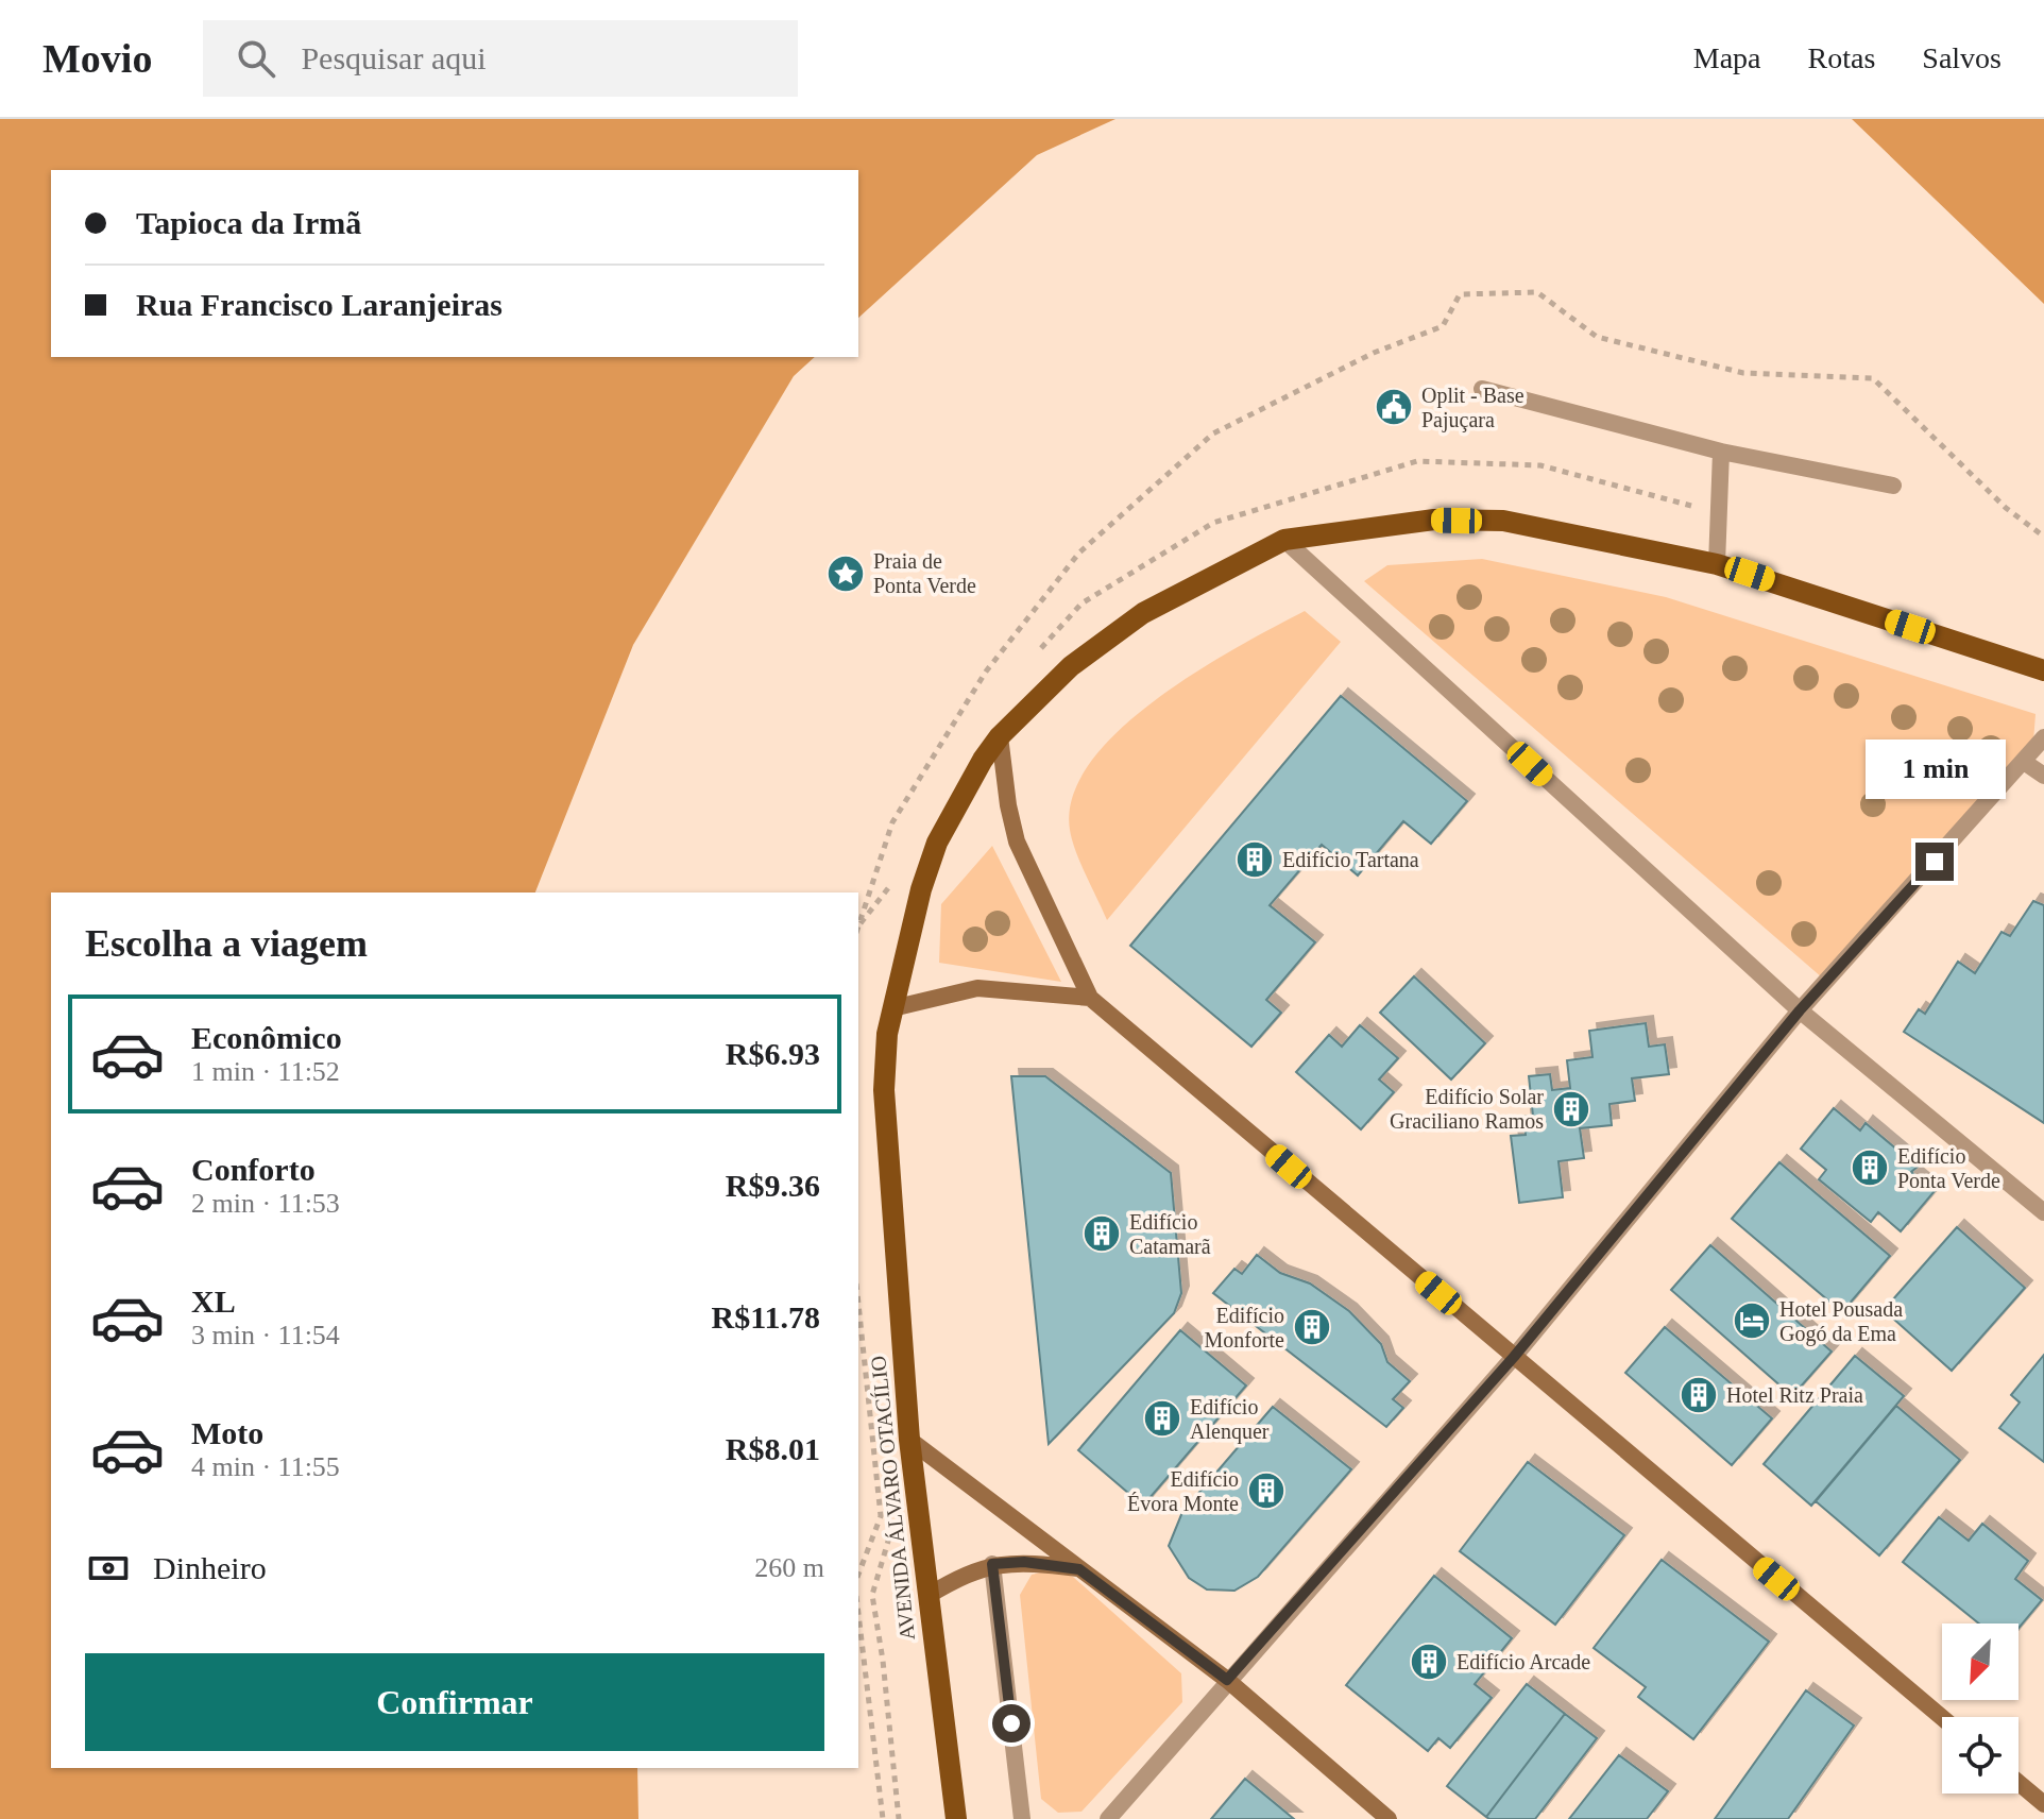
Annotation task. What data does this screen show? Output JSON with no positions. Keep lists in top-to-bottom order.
{
  "streets": {
    "main road": ["AVENIDA ÁLVARO OTACÍLIO"]
  },
  "places": {
    "public building": ["Oplit - Base Pajuçara"],
    "place": ["Praia de Ponta Verde"],
    "building": [
      "Edifício Tartana",
      "Edifício Solar Graciliano Ramos",
      "Edifício Ponta Verde",
      "Edifício Catamarã",
      "Edifício Monforte",
      "Hotel Ritz Praia",
      "Edifício Alenquer",
      "Edifício Évora Monte",
      "Edifício Arcade"
    ],
    "hotel": ["Hotel Pousada Gogó da Ema"]
  },
  "north": "bottom left",
  "page": {
    "header": "Movio",
    "search": "Pesquisar aqui",
    "nav": ["Mapa", "Rotas", "Salvos"],
    "banner": ["Tapioca da Irmã", "Rua Francisco Laranjeiras"],
    "bubble": "1 min",
    "heading": "Escolha a viagem",
    "list": [
      {
        "name": "Econômico",
        "note": "1 min · 11:52",
        "value": "R$6.93"
      },
      {
        "name": "Conforto",
        "note": "2 min · 11:53",
        "value": "R$9.36"
      },
      {
        "name": "XL",
        "note": "3 min · 11:54",
        "value": "R$11.78"
      },
      {
        "name": "Moto",
        "note": "4 min · 11:55",
        "value": "R$8.01"
      }
    ],
    "pay": ["Dinheiro", "260 m"],
    "buttons": "Confirmar"
  }
}
